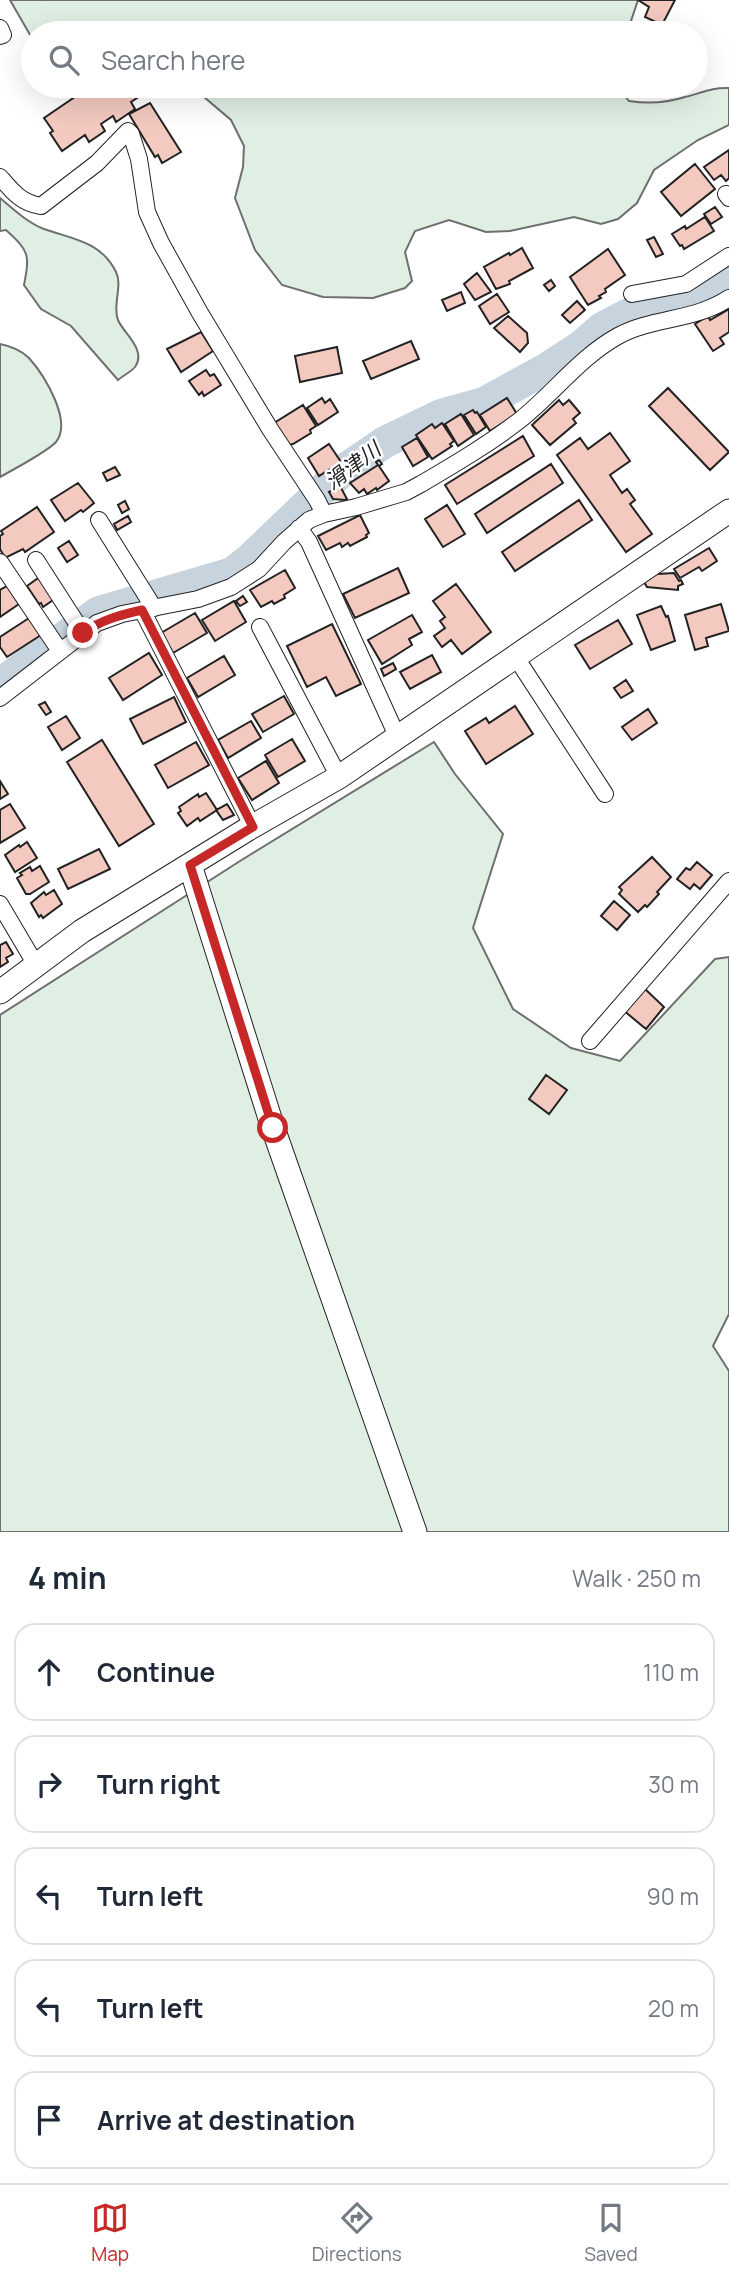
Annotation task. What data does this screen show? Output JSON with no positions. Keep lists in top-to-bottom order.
{
  "water": ["滑津川"],
  "page": {
    "search": "Search here",
    "heading": ["4 min", "Walk · 250 m"],
    "list": [
      ["Continue", "110 m"],
      ["Turn right", "30 m"],
      ["Turn left", "90 m"],
      ["Turn left", "20 m"],
      "Arrive at destination"
    ],
    "nav": ["Map", "Directions", "Saved"]
  }
}
